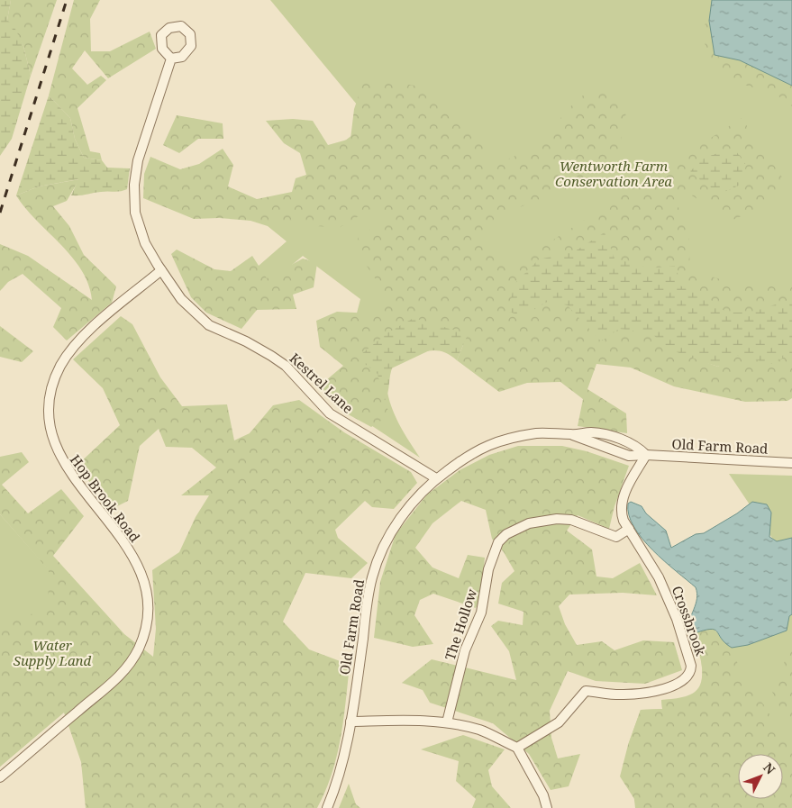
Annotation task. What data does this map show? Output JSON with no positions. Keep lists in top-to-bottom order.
{
  "streets": {
    "street": [
      "Kestrel Lane",
      "Old Farm Road",
      "Hop Brook Road",
      "Crossbrook",
      "The Hollow"
    ]
  },
  "crossings": [
    ["Kestrel Lane", "Old Farm Road"],
    ["Kestrel Lane", "Hop Brook Road"],
    ["Old Farm Road", "Crossbrook"],
    ["Crossbrook", "The Hollow"]
  ],
  "parks": ["Wentworth Farm Conservation Area", "Water Supply Land"],
  "north": "top right"
}
